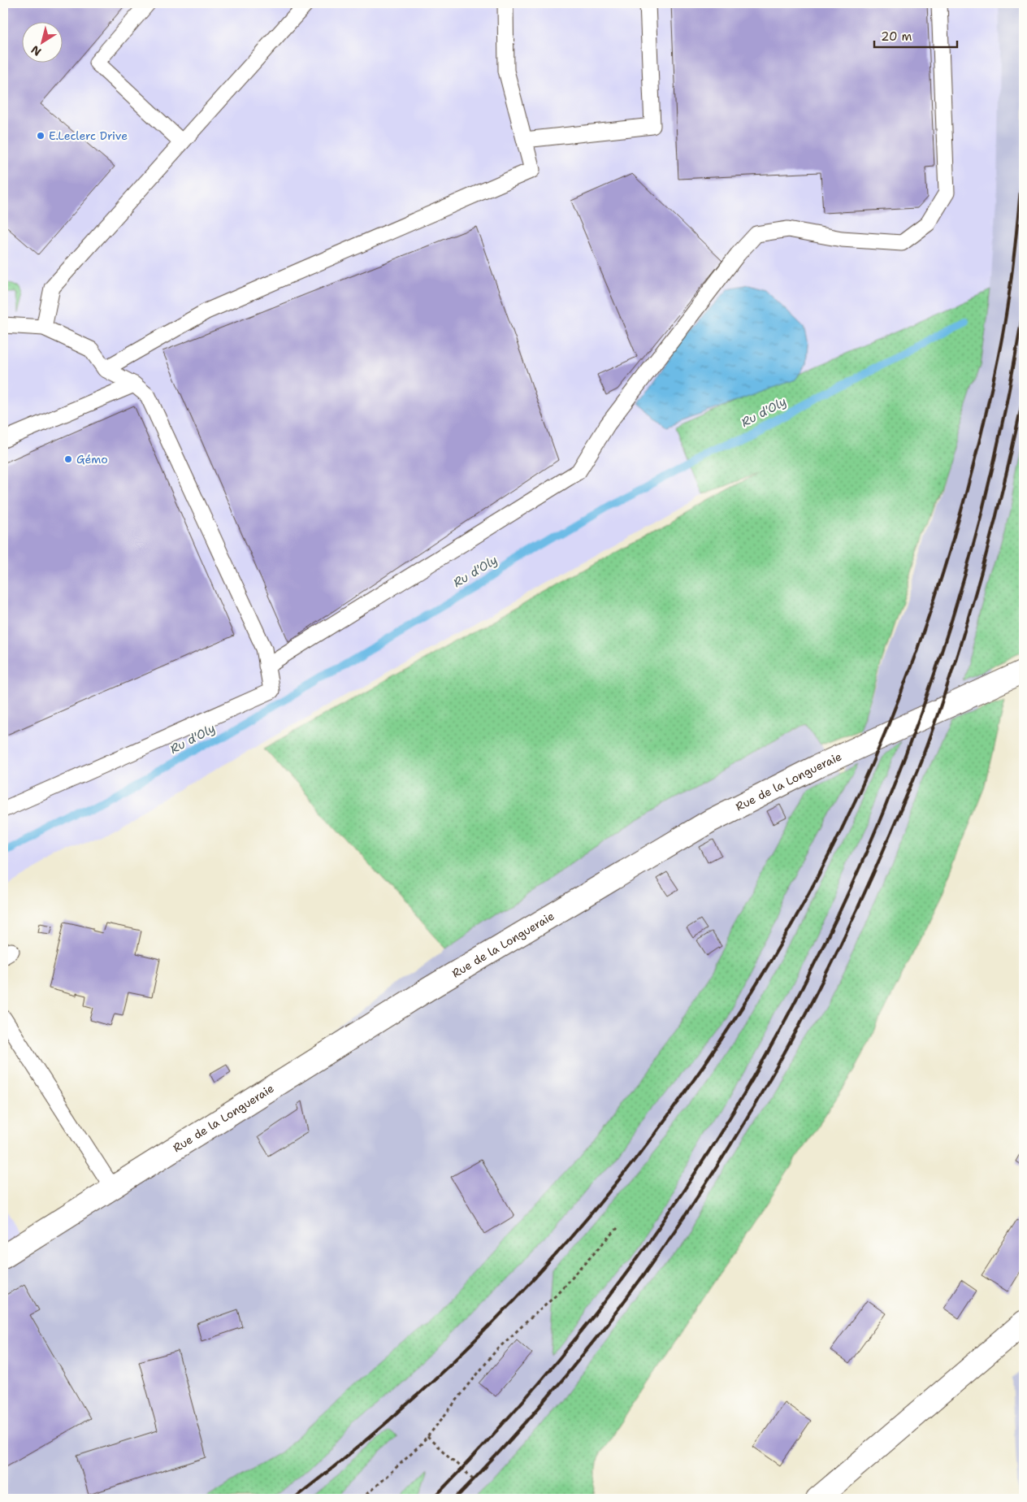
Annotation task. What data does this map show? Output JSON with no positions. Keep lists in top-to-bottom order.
{
  "streets": {
    "street": ["Rue de la Longueraie"]
  },
  "water": ["Ru d'Oly"],
  "places": ["E.Leclerc Drive", "Gémo"],
  "scale_bar": "20 m",
  "north": "bottom left"
}
